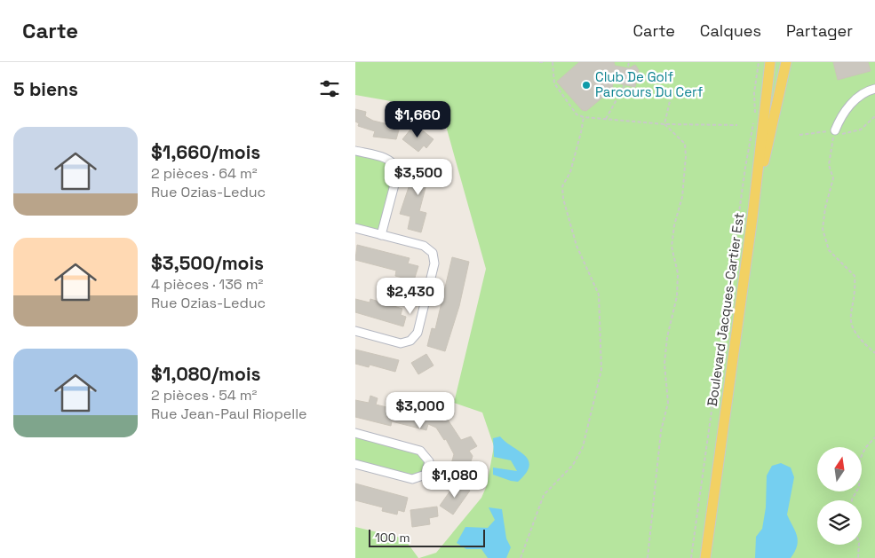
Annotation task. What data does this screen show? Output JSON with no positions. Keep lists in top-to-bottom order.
{
  "streets": {
    "main road": ["Boulevard Jacques-Cartier Est"]
  },
  "places": ["Club De Golf Parcours Du Cerf"],
  "scale_bar": "100 m",
  "north": "top",
  "page": {
    "header": "Carte",
    "nav": ["Carte", "Calques", "Partager"],
    "heading": "5 biens",
    "price": [
      "$1,660",
      "$3,500",
      "$2,430",
      "$3,000",
      "$1,080"
    ],
    "list": [
      {
        "name": "$1,660/mois",
        "note": "2 pièces · 64 m² · Rue Ozias-Leduc"
      },
      {
        "name": "$3,500/mois",
        "note": "4 pièces · 136 m² · Rue Ozias-Leduc"
      },
      {
        "name": "$1,080/mois",
        "note": "2 pièces · 54 m² · Rue Jean-Paul Riopelle"
      }
    ],
    "scale": "100 m"
  }
}
